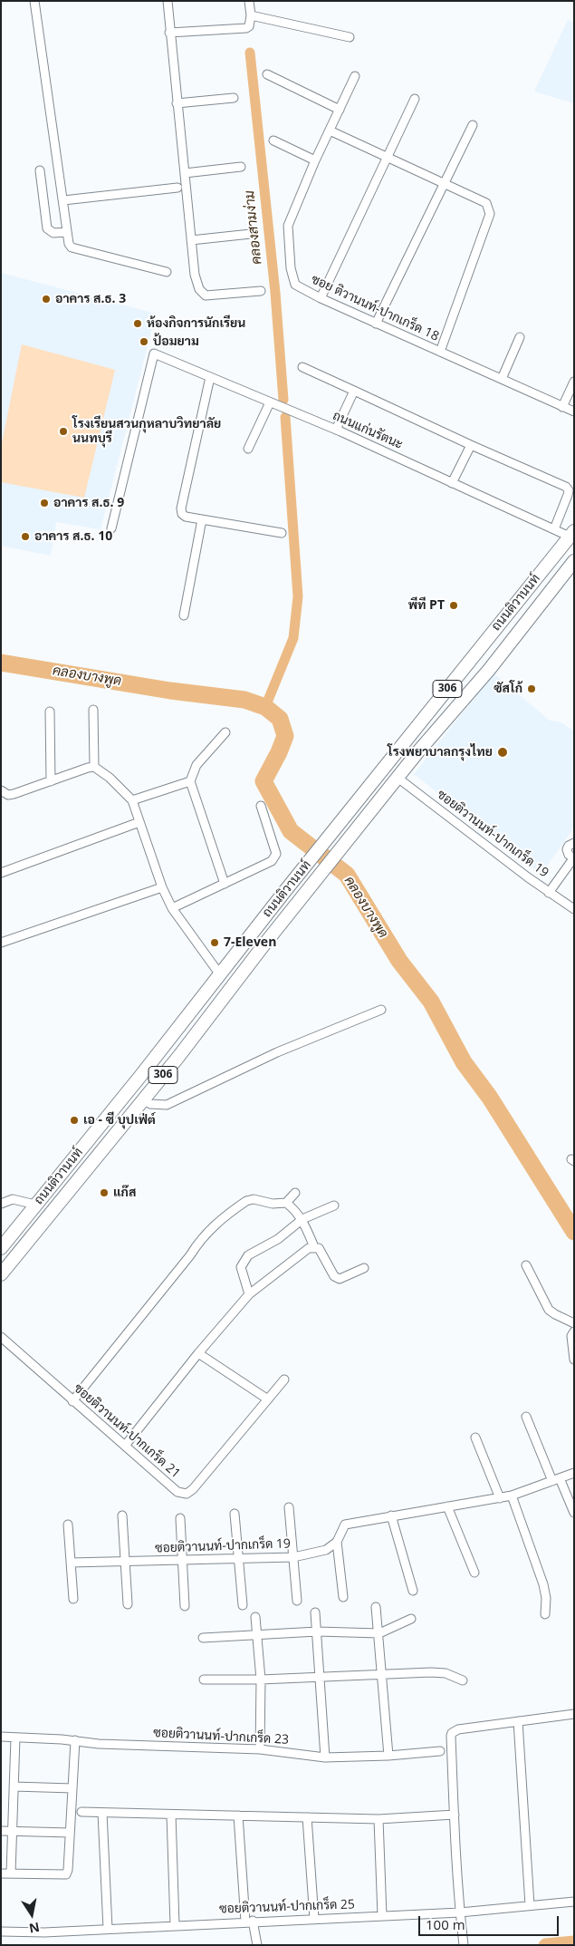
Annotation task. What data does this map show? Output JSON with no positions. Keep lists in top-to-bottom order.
{
  "streets": {
    "main road": ["ถนนติวานนท์", "306"],
    "street": [
      "ซอย ติวานนท์-ปากเกร็ด 18",
      "ถนนแก่นรัตนะ",
      "ซอยติวานนท์-ปากเกร็ด 19",
      "ซอยติวานนท์-ปากเกร็ด 21",
      "ซอยติวานนท์-ปากเกร็ด 23",
      "ซอยติวานนท์-ปากเกร็ด 25"
    ]
  },
  "crossings": [
    ["ถนนแก่นรัตนะ", "ถนนติวานนท์"],
    ["ถนนติวานนท์", "ซอยติวานนท์-ปากเกร็ด 19"]
  ],
  "water": ["คลองสามง่าม", "คลองบางพูด"],
  "places": [
    "อาคาร ส.ธ. 3",
    "ห้องกิจการนักเรียน",
    "ป้อมยาม",
    "โรงเรียนสวนกุหลาบวิทยาลัย นนทบุรี",
    "อาคาร ส.ธ. 9",
    "อาคาร ส.ธ. 10",
    "พีที PT",
    "ซัสโก้",
    "โรงพยาบาลกรุงไทย",
    "7-Eleven",
    "เอ - ซี บุปเฟ่ต์",
    "แก๊ส"
  ],
  "scale_bar": "100 m",
  "north": "bottom"
}
